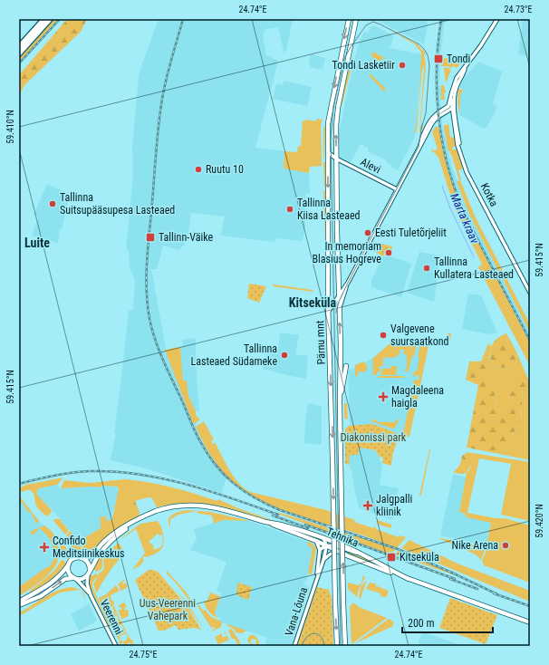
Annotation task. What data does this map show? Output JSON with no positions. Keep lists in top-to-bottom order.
{
  "streets": {
    "main road": ["Pärnu mnt", "Tehnika"],
    "street": [
      "Alevi",
      "Kotka",
      "Vana-Lõuna",
      "Veerenni"
    ]
  },
  "crossings": [
    ["Alevi", "Pärnu mnt"],
    ["Tehnika", "Vana-Lõuna"],
    ["Tehnika", "Veerenni"]
  ],
  "districts": ["Luite", "Kitseküla"],
  "water": ["Marta kraav"],
  "parks": ["Diakonissi park", "Uus-Veerenni Vahepark"],
  "places": {
    "transit": ["Tondi", "Tallinn-Väike", "Kitseküla"],
    "other": [
      "Tondi Lasketiir",
      "Ruutu 10",
      "Tallinna Suitsupääsupesa Lasteaed",
      "Tallinna Kiisa Lasteaed",
      "Eesti Tuletõrjeliit",
      "In memoriam Blasius Hogreve",
      "Tallinna Kullatera Lasteaed",
      "Valgevene suursaatkond",
      "Tallinna Lasteaed Südameke",
      "Nike Arena"
    ],
    "health": ["Magdaleena haigla", "Jalgpalli kliinik", "Confido Meditsiinikeskus"]
  },
  "scale_bar": "200 m",
  "coordinates": [
    "24.74°E",
    "24.73°E",
    "59.410°N",
    "59.415°N",
    "59.420°N",
    "24.75°E"
  ]
}
